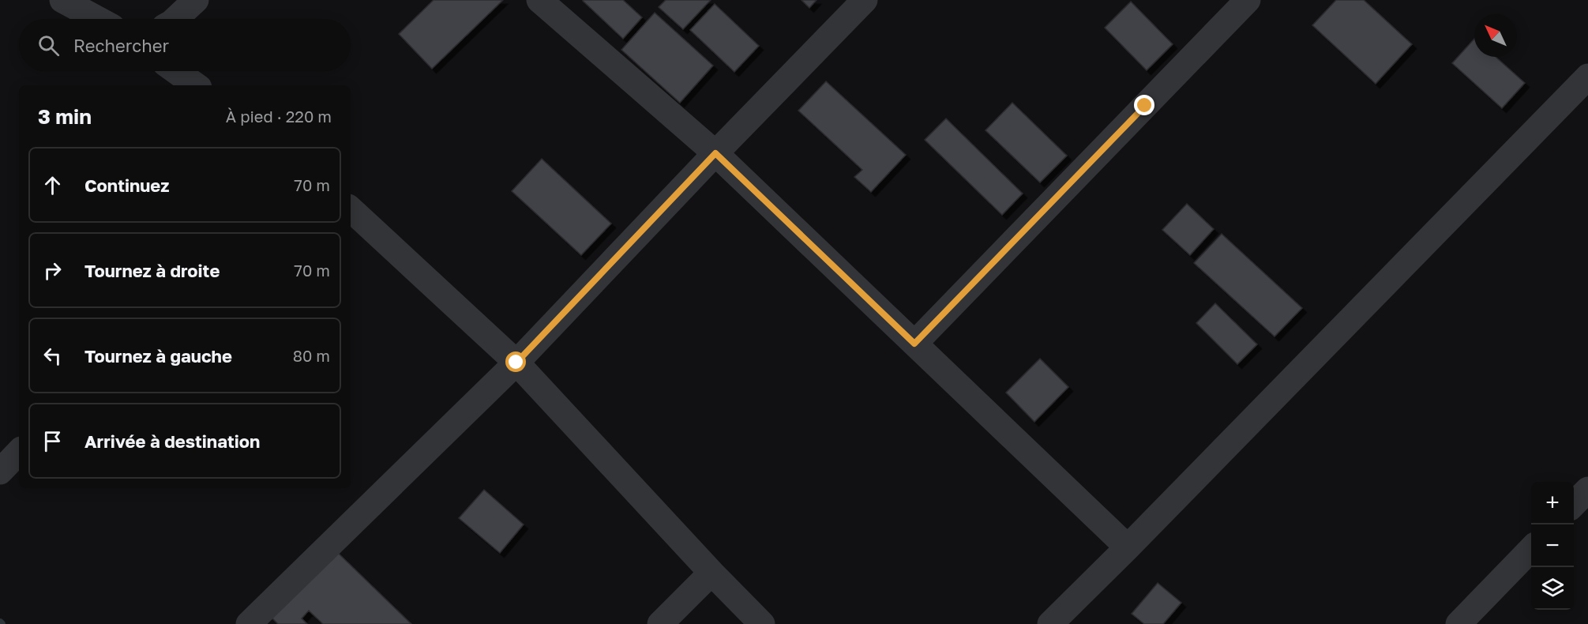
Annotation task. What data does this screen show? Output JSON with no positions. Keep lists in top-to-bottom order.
{
  "north": "top left",
  "page": {
    "search": "Rechercher",
    "heading": ["3 min", "À pied · 220 m"],
    "list": [
      ["Continuez", "70 m"],
      ["Tournez à droite", "70 m"],
      ["Tournez à gauche", "80 m"],
      "Arrivée à destination"
    ],
    "map_buttons": ["+", "−"]
  }
}
